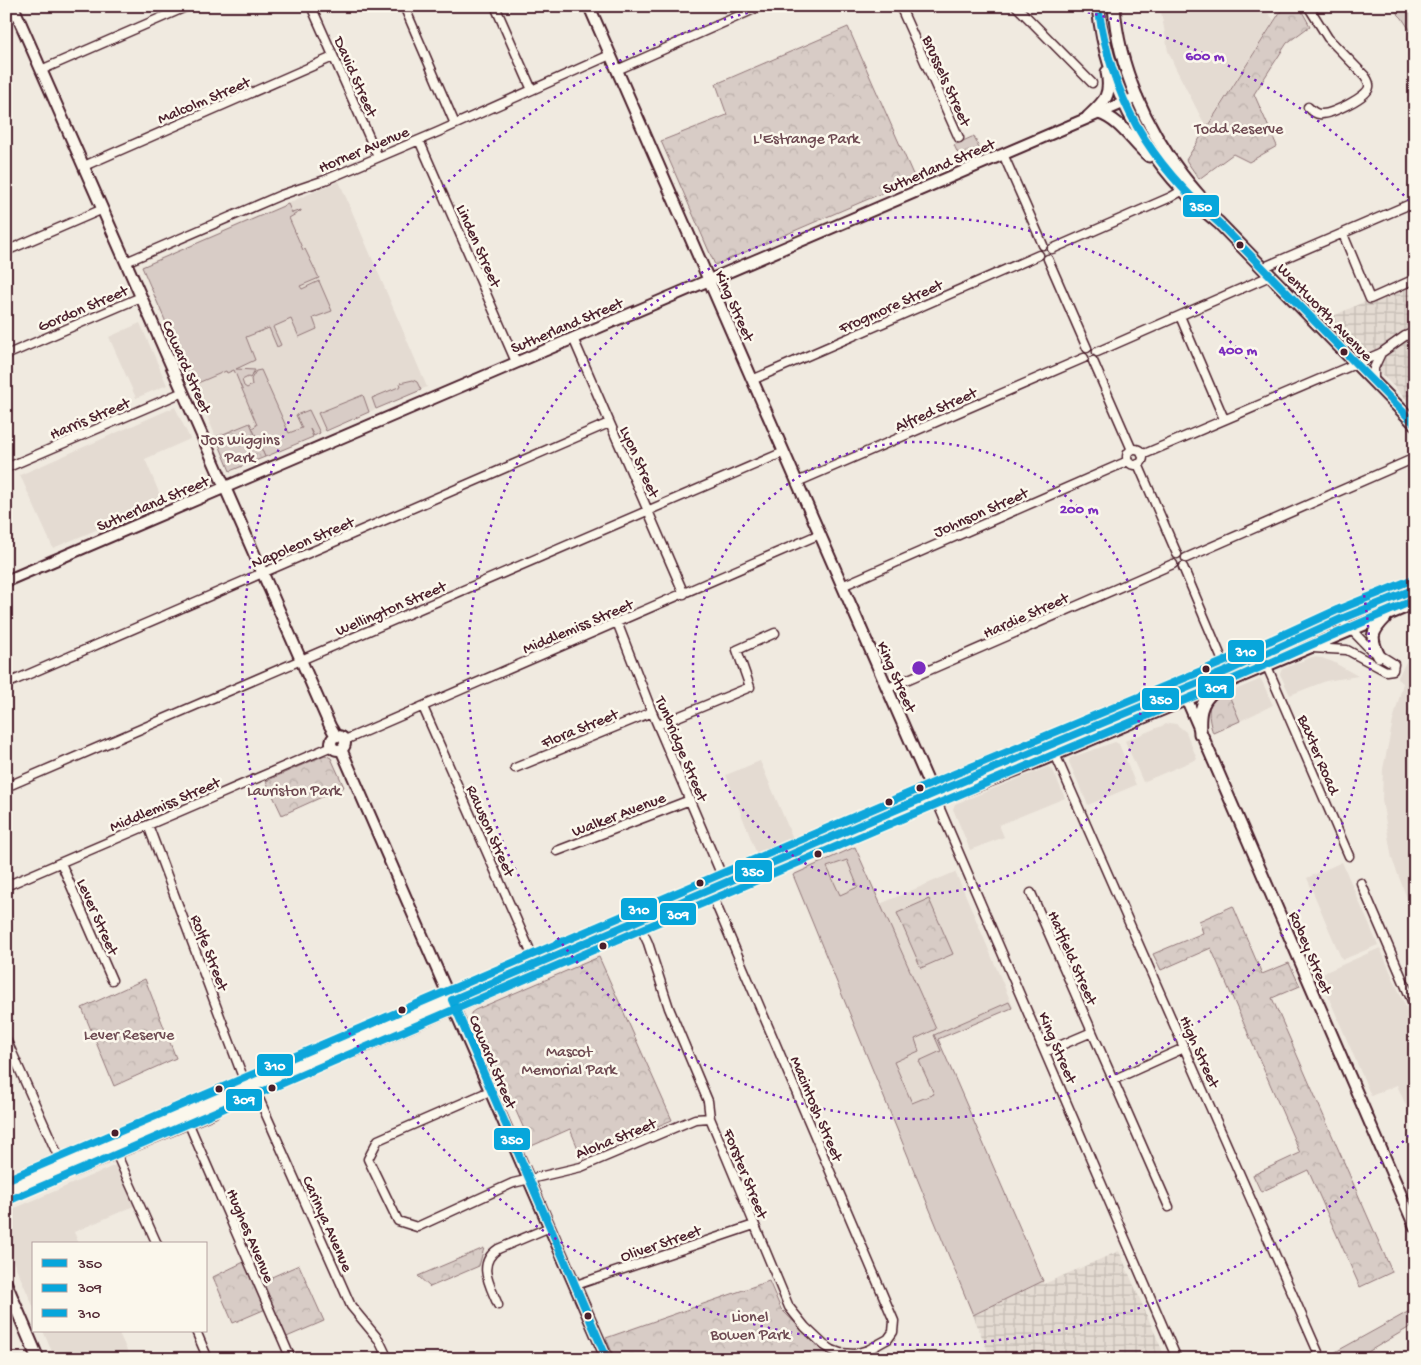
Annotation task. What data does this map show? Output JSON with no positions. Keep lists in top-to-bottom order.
{
  "streets": {
    "main road": ["Wentworth Avenue"],
    "street": [
      "David Street",
      "Brussels Street",
      "Malcolm Street",
      "Horner Avenue",
      "Sutherland Street",
      "Linden Street",
      "King Street",
      "Frogmore Street",
      "Gordon Street",
      "Coward Street",
      "Alfred Street",
      "Harris Street",
      "Lyon Street",
      "Johnson Street",
      "Napoleon Street",
      "Wellington Street",
      "Hardie Street",
      "Middlemiss Street",
      "Flora Street",
      "Tunbridge Street",
      "Baxter Road",
      "Walker Avenue",
      "Rawson Street",
      "Lever Street",
      "Rolfe Street",
      "Robey Street",
      "Hatfield Street",
      "High Street",
      "Macintosh Street",
      "Aloha Street",
      "Forster Street",
      "Carinya Avenue",
      "Hughes Avenue",
      "Oliver Street"
    ]
  },
  "crossings": [
    ["David Street", "Malcolm Street"],
    ["David Street", "Horner Avenue"],
    ["Malcolm Street", "Coward Street"],
    ["Horner Avenue", "Linden Street"],
    ["Horner Avenue", "King Street"],
    ["Horner Avenue", "Coward Street"],
    ["Sutherland Street", "Linden Street"],
    ["Sutherland Street", "King Street"],
    ["Sutherland Street", "Wentworth Avenue"],
    ["Sutherland Street", "Coward Street"],
    ["Sutherland Street", "Lyon Street"],
    ["King Street", "Frogmore Street"],
    ["King Street", "Alfred Street"],
    ["King Street", "Johnson Street"],
    ["King Street", "Wellington Street"],
    ["King Street", "Hardie Street"],
    ["King Street", "Middlemiss Street"],
    ["Gordon Street", "Coward Street"],
    ["Coward Street", "Harris Street"],
    ["Coward Street", "Napoleon Street"],
    ["Coward Street", "Wellington Street"],
    ["Coward Street", "Middlemiss Street"],
    ["Coward Street", "Aloha Street"],
    ["Coward Street", "Oliver Street"],
    ["Lyon Street", "Napoleon Street"],
    ["Lyon Street", "Wellington Street"],
    ["Lyon Street", "Middlemiss Street"],
    ["Middlemiss Street", "Tunbridge Street"],
    ["Middlemiss Street", "Rawson Street"],
    ["Middlemiss Street", "Lever Street"],
    ["Middlemiss Street", "Rolfe Street"],
    ["Flora Street", "Tunbridge Street"],
    ["Tunbridge Street", "Walker Avenue"],
    ["Rolfe Street", "Carinya Avenue"],
    ["Macintosh Street", "Forster Street"],
    ["Aloha Street", "Forster Street"],
    ["Forster Street", "Oliver Street"]
  ],
  "parks": [
    "Todd Reserve",
    "L'Estrange Park",
    "Jos Wiggins Park",
    "Lauriston Park",
    "Lever Reserve",
    "Mascot Memorial Park",
    "Lionel Bowen Park"
  ],
  "lines": ["transit line 350", "transit line 310", "transit line 309"],
  "legend": ["350", "309", "310"],
  "rings": ["600 m", "400 m", "200 m"]
}
